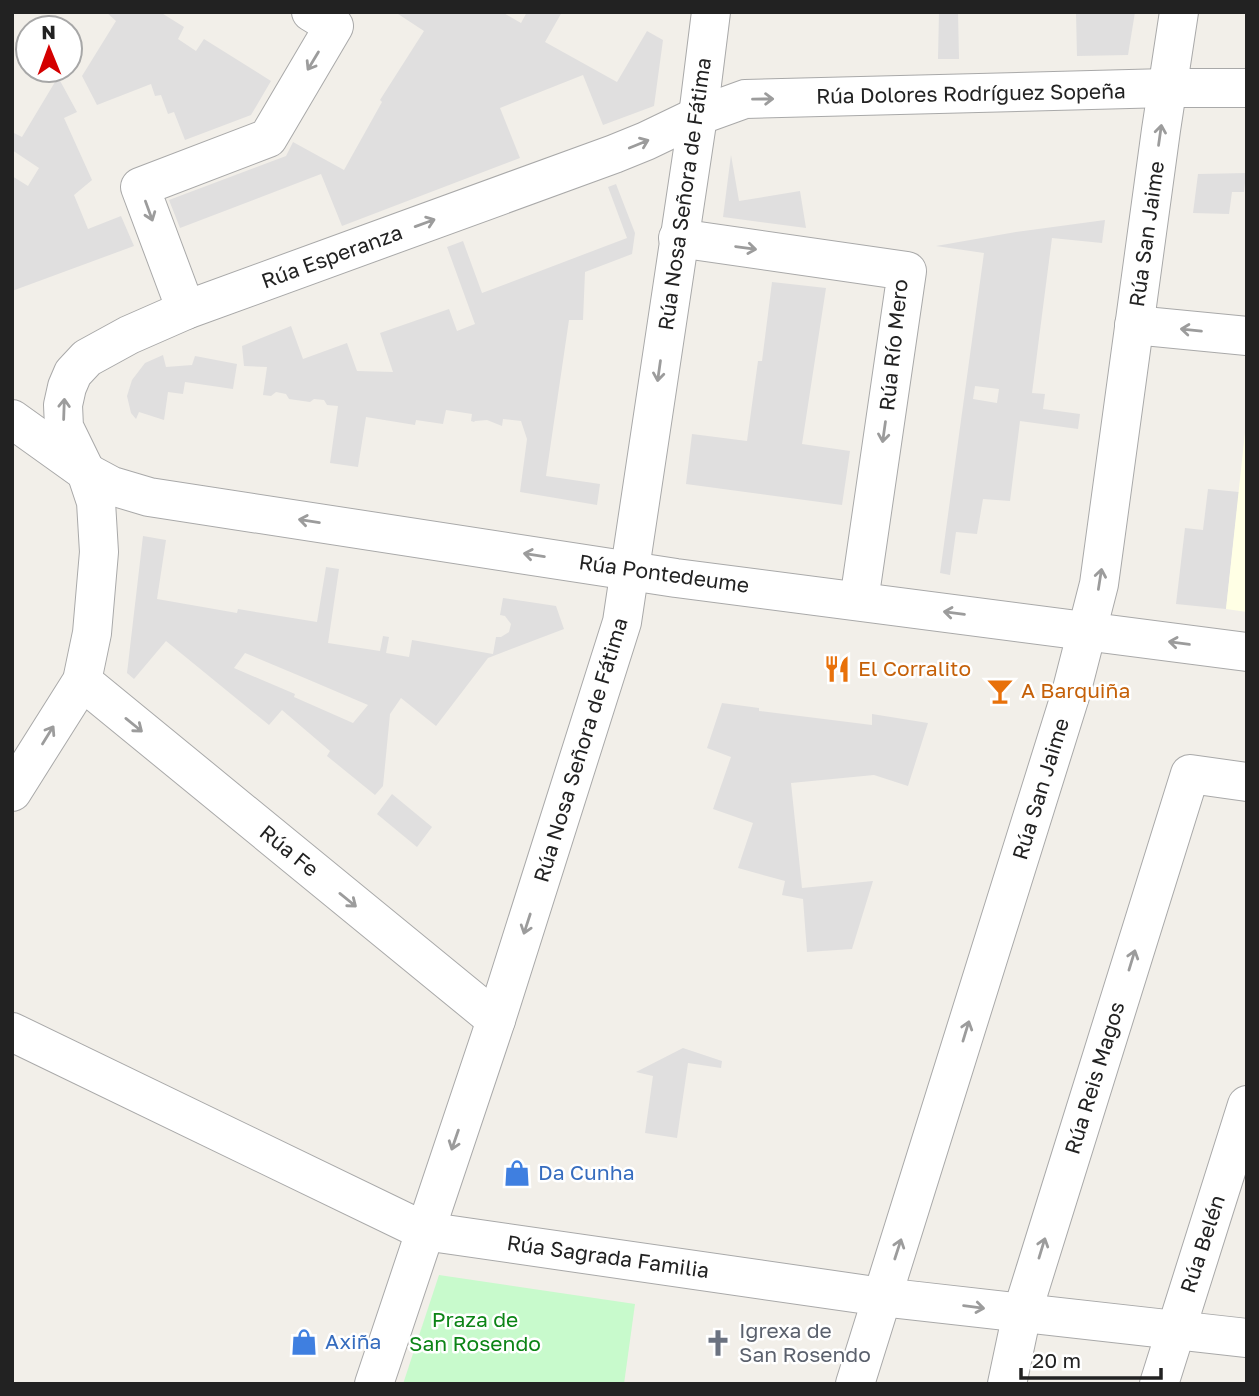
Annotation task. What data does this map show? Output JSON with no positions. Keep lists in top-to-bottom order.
{
  "streets": {
    "street": [
      "Rúa Dolores Rodríguez Sopeña",
      "Rúa Nosa Señora de Fátima",
      "Rúa San Jaime",
      "Rúa Esperanza",
      "Rúa Río Mero",
      "Rúa Pontedeume",
      "Rúa Fe",
      "Rúa Reis Magos",
      "Rúa Belén",
      "Rúa Sagrada Familia"
    ]
  },
  "crossings": [
    ["Rúa Dolores Rodríguez Sopeña", "Rúa Nosa Señora de Fátima"],
    ["Rúa Dolores Rodríguez Sopeña", "Rúa San Jaime"],
    ["Rúa Dolores Rodríguez Sopeña", "Rúa Esperanza"],
    ["Rúa Nosa Señora de Fátima", "Rúa Esperanza"],
    ["Rúa Nosa Señora de Fátima", "Rúa Río Mero"],
    ["Rúa Nosa Señora de Fátima", "Rúa Pontedeume"],
    ["Rúa Nosa Señora de Fátima", "Rúa Fe"],
    ["Rúa Nosa Señora de Fátima", "Rúa Sagrada Familia"],
    ["Rúa San Jaime", "Rúa Pontedeume"],
    ["Rúa San Jaime", "Rúa Sagrada Familia"],
    ["Rúa Esperanza", "Rúa Pontedeume"],
    ["Rúa Esperanza", "Rúa Fe"],
    ["Rúa Río Mero", "Rúa Pontedeume"],
    ["Rúa Reis Magos", "Rúa Sagrada Familia"],
    ["Rúa Belén", "Rúa Sagrada Familia"]
  ],
  "one_way": [
    "Rúa Dolores Rodríguez Sopeña",
    "Rúa Nosa Señora de Fátima",
    "Rúa San Jaime",
    "Rúa Esperanza",
    "Rúa Pontedeume",
    "Rúa Fe",
    "Rúa Reis Magos"
  ],
  "parks": ["Praza de San Rosendo"],
  "places": {
    "restaurant": ["El Corralito"],
    "bar": ["A Barquiña"],
    "shop": ["Da Cunha", "Axiña"],
    "church": ["Igrexa de San Rosendo"]
  },
  "scale_bar": "20 m",
  "north": "top"
}
